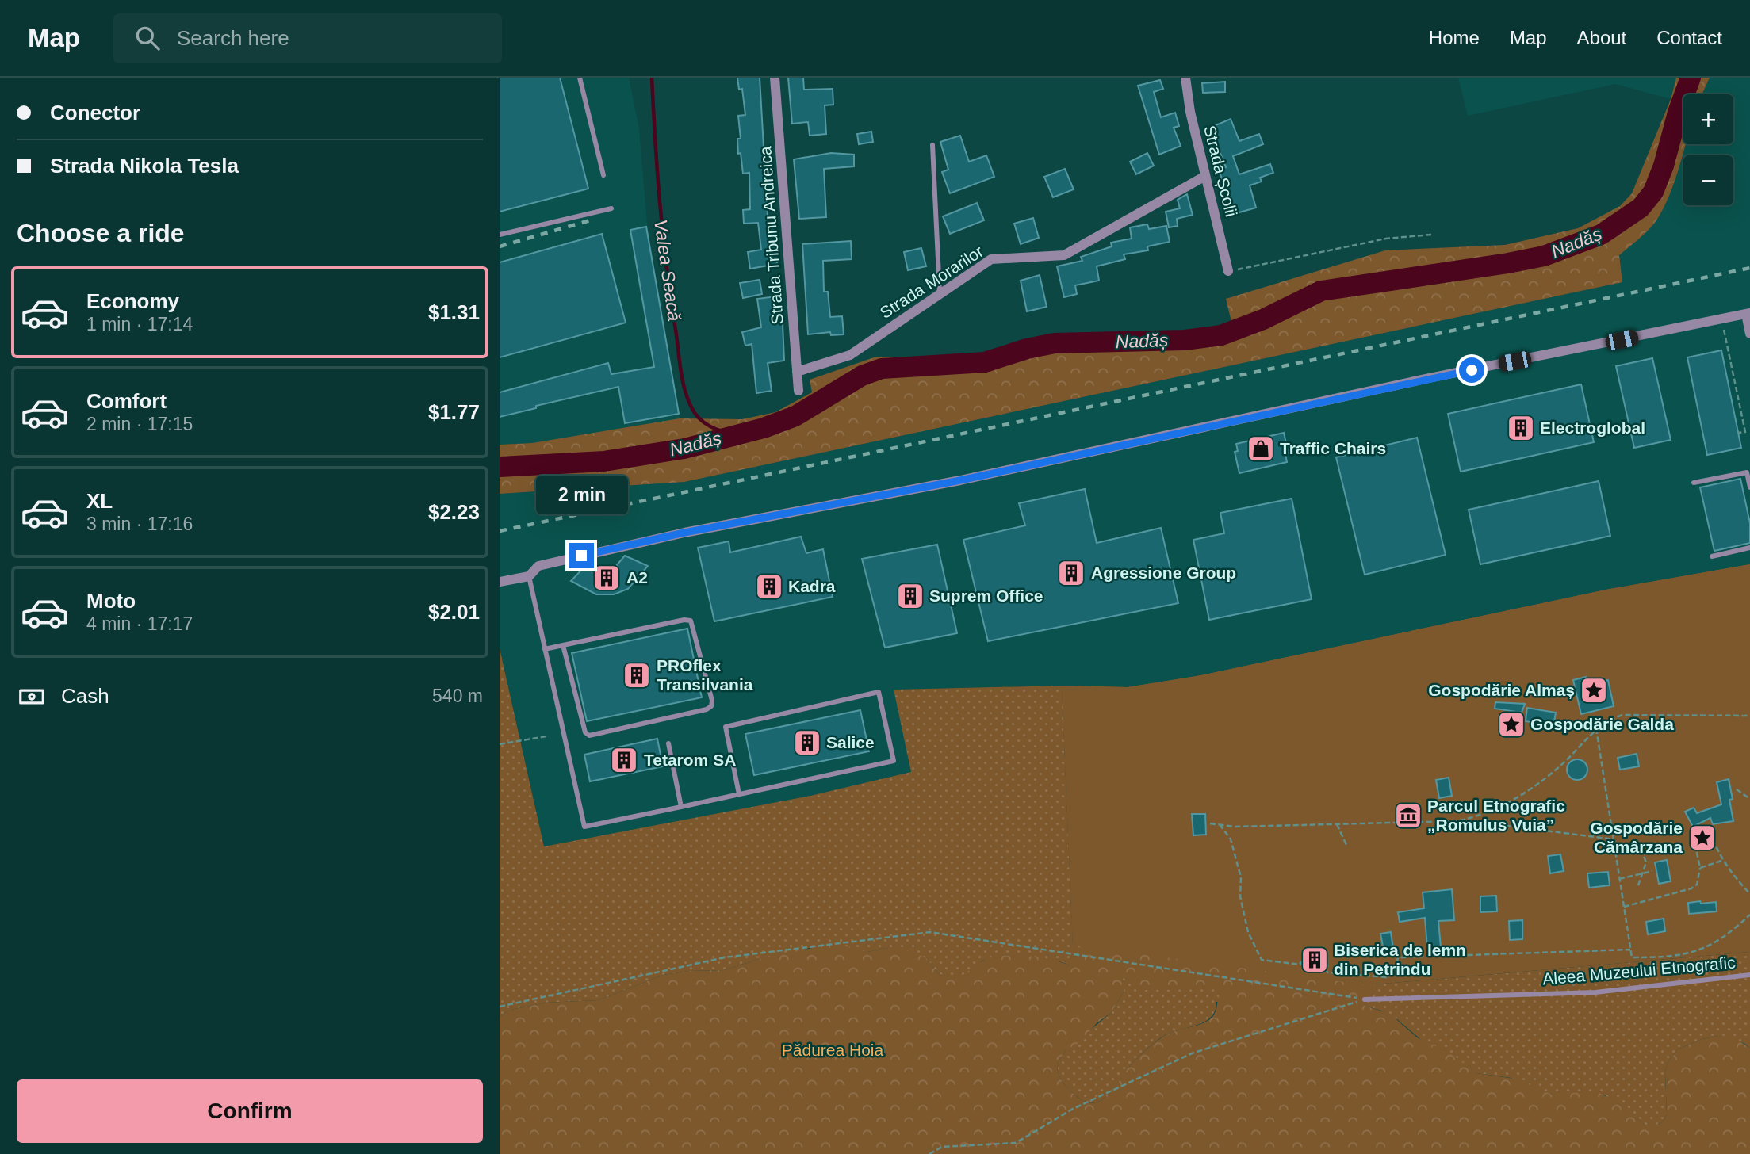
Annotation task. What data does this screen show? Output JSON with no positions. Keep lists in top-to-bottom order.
{
  "streets": {
    "street": ["Strada Școlii", "Strada Tribunu Andreica", "Strada Morarilor"],
    "lane": ["Aleea Muzeului Etnografic"]
  },
  "crossings": [
    ["Strada Școlii", "Strada Morarilor"],
    ["Strada Tribunu Andreica", "Strada Morarilor"]
  ],
  "water": ["Nadăș", "Valea Seacă"],
  "parks": ["Pădurea Hoia"],
  "places": {
    "building": [
      "Electroglobal",
      "Agressione Group",
      "A2",
      "Kadra",
      "Suprem Office",
      "PROflex Transilvania",
      "Salice",
      "Tetarom SA",
      "Biserica de lemn din Petrindu"
    ],
    "shop": ["Traffic Chairs"],
    "place": ["Gospodărie Almaș", "Gospodărie Galda", "Gospodărie Cămârzana"],
    "museum": ["Parcul Etnografic „Romulus Vuia”"]
  },
  "page": {
    "header": "Map",
    "search": "Search here",
    "nav": [
      "Home",
      "Map",
      "About",
      "Contact"
    ],
    "banner": ["Conector", "Strada Nikola Tesla"],
    "map_buttons": ["+", "−"],
    "heading": "Choose a ride",
    "list": [
      {
        "name": "Economy",
        "note": "1 min · 17:14",
        "value": "$1.31"
      },
      {
        "name": "Comfort",
        "note": "2 min · 17:15",
        "value": "$1.77"
      },
      {
        "name": "XL",
        "note": "3 min · 17:16",
        "value": "$2.23"
      },
      {
        "name": "Moto",
        "note": "4 min · 17:17",
        "value": "$2.01"
      }
    ],
    "bubble": "2 min",
    "pay": ["Cash", "540 m"],
    "buttons": "Confirm"
  }
}
